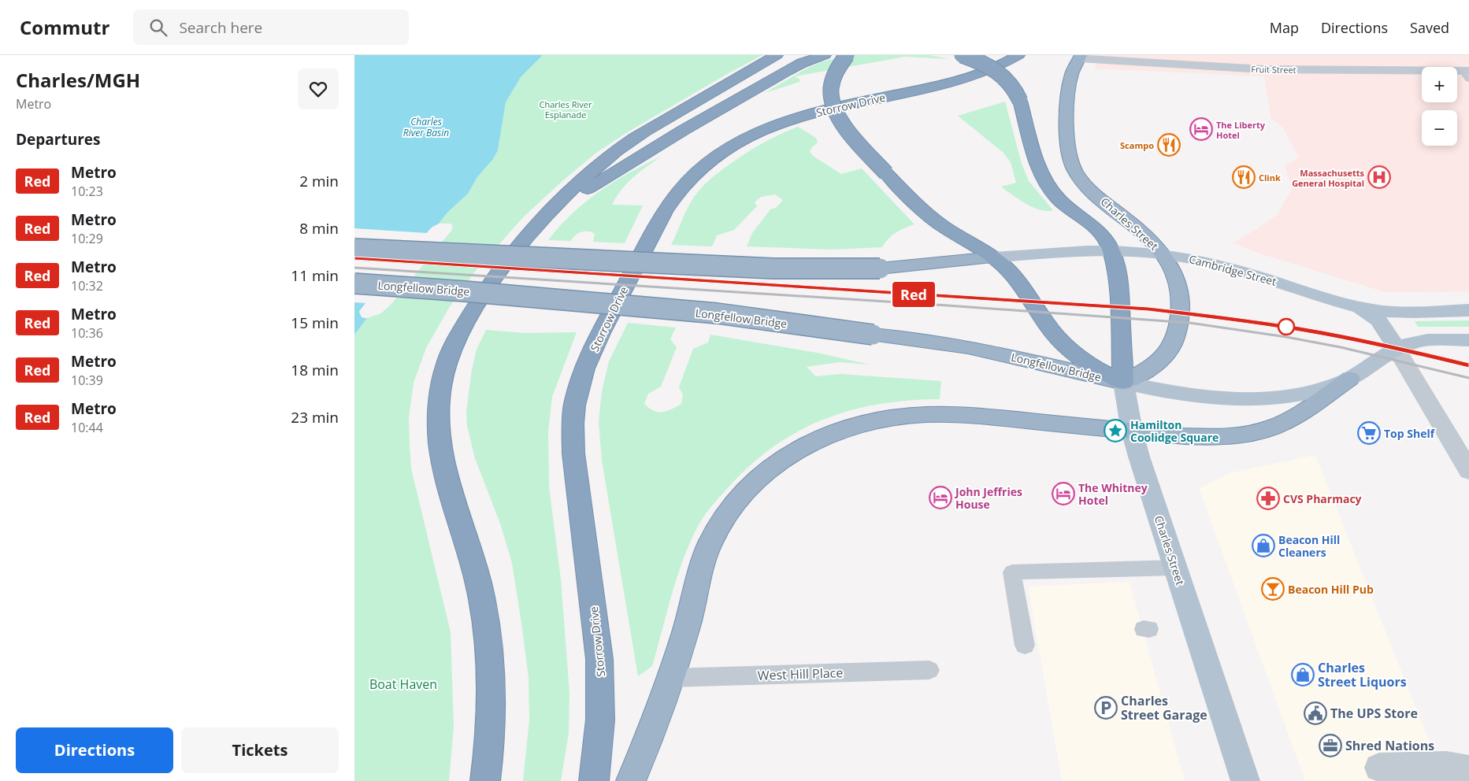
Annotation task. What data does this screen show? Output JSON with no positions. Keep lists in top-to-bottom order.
{
  "streets": {
    "highway": ["Storrow Drive", "Charles Street", "Longfellow Bridge"],
    "main road": ["Cambridge Street"],
    "street": ["Fruit Street"],
    "lane": ["West Hill Place"]
  },
  "crossings": [
    ["Fruit Street", "Charles Street"],
    ["Charles Street", "Cambridge Street"],
    ["Charles Street", "Longfellow Bridge"]
  ],
  "water": ["Charles River Basin"],
  "parks": ["Charles River Esplanade", "Boat Haven"],
  "places": {
    "hotel": ["The Liberty Hotel", "The Whitney Hotel", "John Jeffries House"],
    "restaurant": ["Scampo", "Clink"],
    "hospital": ["Massachusetts General Hospital"],
    "place": ["Hamilton Coolidge Square"],
    "supermarket": ["Top Shelf"],
    "pharmacy": ["CVS Pharmacy"],
    "shop": ["Beacon Hill Cleaners", "Charles Street Liquors"],
    "bar": ["Beacon Hill Pub"],
    "parking": ["Charles Street Garage"],
    "public building": ["The UPS Store"],
    "office": ["Shred Nations"]
  },
  "lines": ["metro line Red"],
  "page": {
    "header": "Commutr",
    "search": "Search here",
    "nav": ["Map", "Directions", "Saved"],
    "heading": [
      ["Charles/MGH", "Metro"],
      "Departures"
    ],
    "on_map": "Red",
    "map_buttons": ["+", "−"],
    "list": [
      {
        "mark": "Red",
        "name": "Metro",
        "note": "10:23",
        "value": "2 min"
      },
      {
        "mark": "Red",
        "name": "Metro",
        "note": "10:29",
        "value": "8 min"
      },
      {
        "mark": "Red",
        "name": "Metro",
        "note": "10:32",
        "value": "11 min"
      },
      {
        "mark": "Red",
        "name": "Metro",
        "note": "10:36",
        "value": "15 min"
      },
      {
        "mark": "Red",
        "name": "Metro",
        "note": "10:39",
        "value": "18 min"
      },
      {
        "mark": "Red",
        "name": "Metro",
        "note": "10:44",
        "value": "23 min"
      }
    ],
    "buttons": ["Directions", "Tickets"]
  }
}
